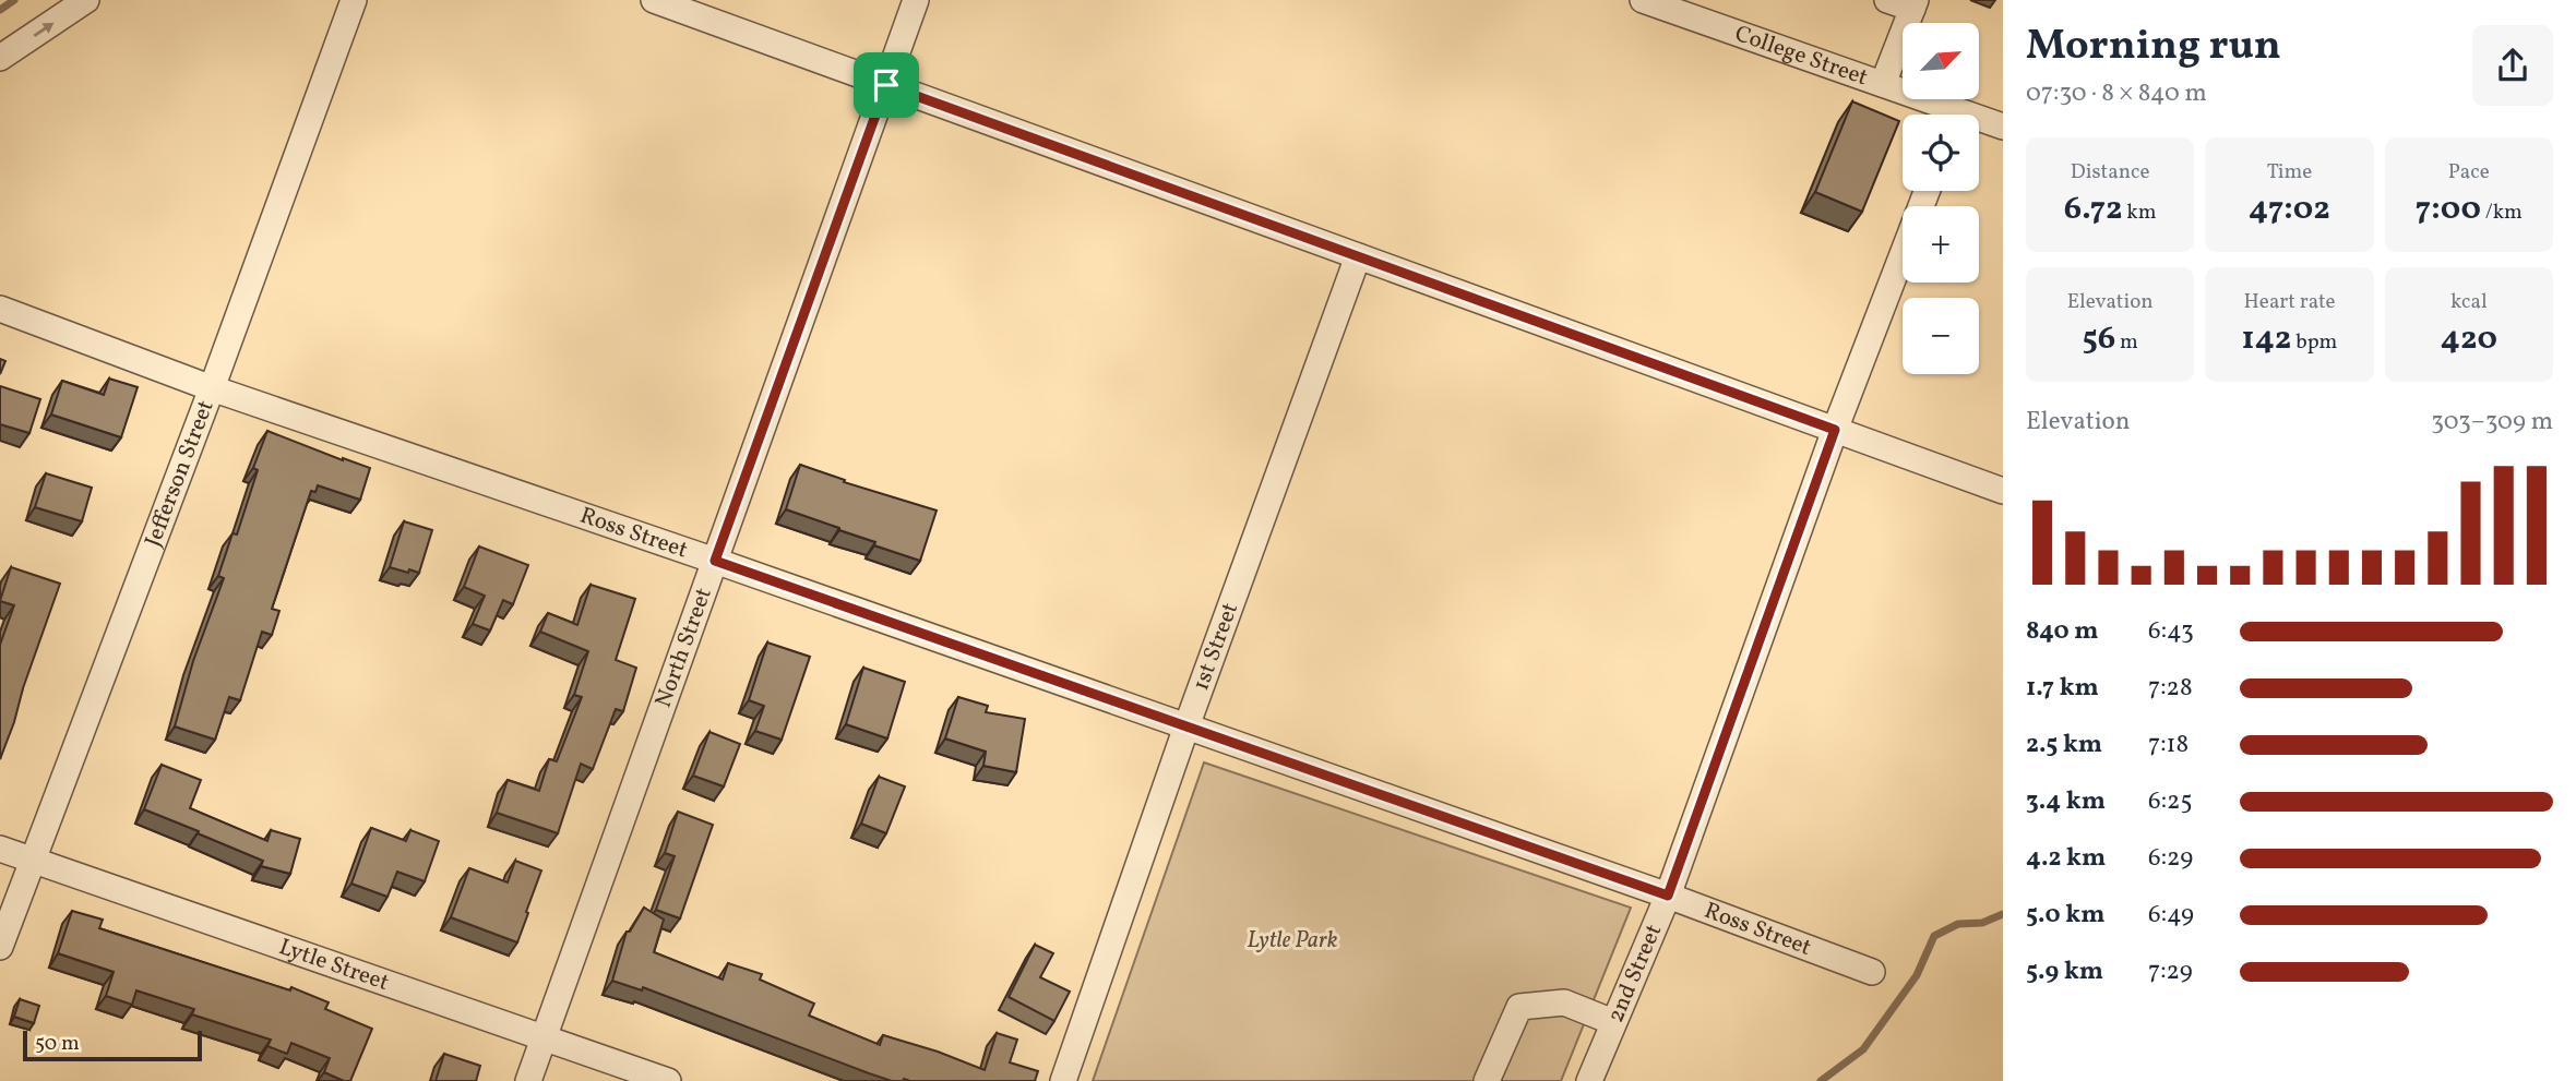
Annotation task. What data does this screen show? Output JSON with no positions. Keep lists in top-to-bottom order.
{
  "streets": {
    "street": [
      "College Street",
      "Jefferson Street",
      "Ross Street",
      "1st Street",
      "North Street",
      "Lytle Street",
      "2nd Street"
    ]
  },
  "crossings": [
    ["Jefferson Street", "Ross Street"],
    ["Jefferson Street", "Lytle Street"],
    ["Ross Street", "1st Street"],
    ["Ross Street", "North Street"],
    ["Ross Street", "2nd Street"],
    ["North Street", "Lytle Street"]
  ],
  "parks": ["Lytle Park"],
  "scale_bar": "50 m",
  "north": "top right",
  "page": {
    "heading": ["Morning run", "07:30 · 8 × 840 m"],
    "map_buttons": ["+", "−"],
    "stats": [
      ["Distance", "6.72 km"],
      ["Time", "47:02"],
      ["Pace", "7:00 /km"],
      ["Elevation", "56 m"],
      ["Heart rate", "142 bpm"],
      ["kcal", "420"]
    ],
    "chart": ["Elevation", "303–309 m"],
    "list": [
      {
        "name": "840 m",
        "note": "6:43"
      },
      {
        "name": "1.7 km",
        "note": "7:28"
      },
      {
        "name": "2.5 km",
        "note": "7:18"
      },
      {
        "name": "3.4 km",
        "note": "6:25"
      },
      {
        "name": "4.2 km",
        "note": "6:29"
      },
      {
        "name": "5.0 km",
        "note": "6:49"
      },
      {
        "name": "5.9 km",
        "note": "7:29"
      }
    ],
    "scale": "50 m"
  }
}
